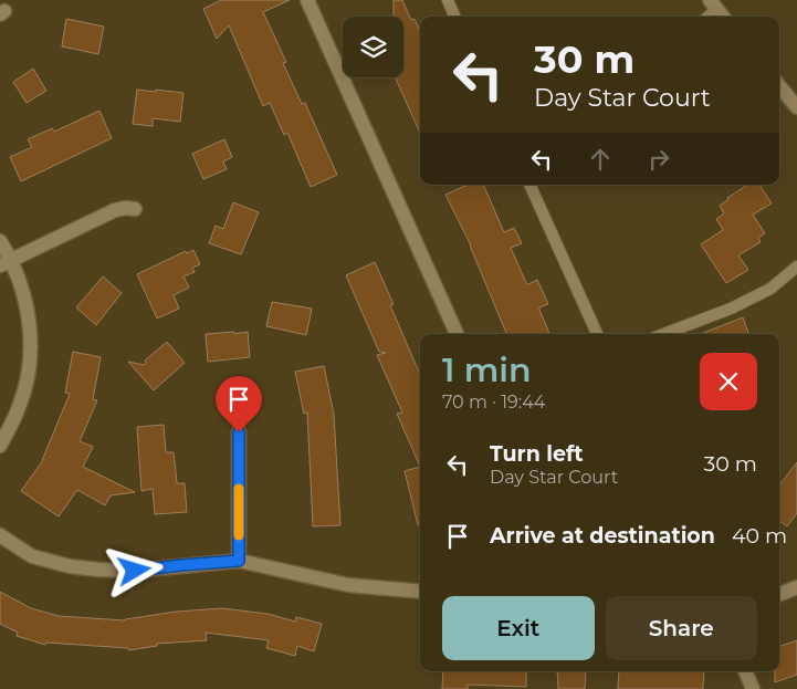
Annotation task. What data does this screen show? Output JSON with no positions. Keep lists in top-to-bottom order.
{
  "page": {
    "turn": ["30 m", "Day Star Court"],
    "heading": ["1 min", "70 m · 19:44"],
    "list": [
      {
        "name": "Turn left",
        "note": "Day Star Court",
        "value": "30 m"
      },
      {
        "name": "Arrive at destination",
        "value": "40 m"
      }
    ],
    "buttons": ["Exit", "Share"]
  }
}
